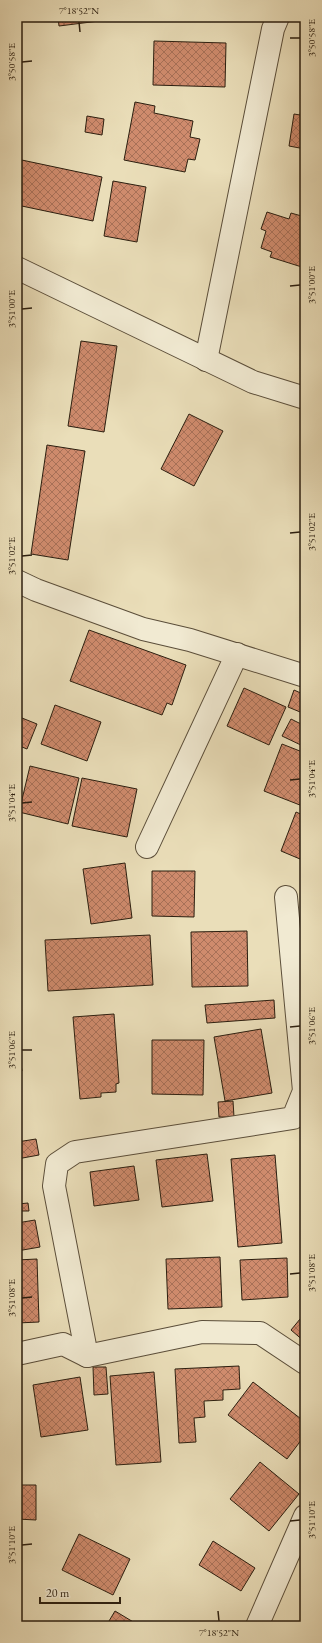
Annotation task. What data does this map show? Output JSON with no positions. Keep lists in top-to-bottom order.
{
  "scale_bar": "20 m",
  "coordinates": [
    "7°18'52\"N",
    "3°50'58\"E",
    "3°51'00\"E",
    "3°51'02\"E",
    "3°51'04\"E",
    "3°51'06\"E",
    "3°51'08\"E",
    "3°51'10\"E"
  ]
}
